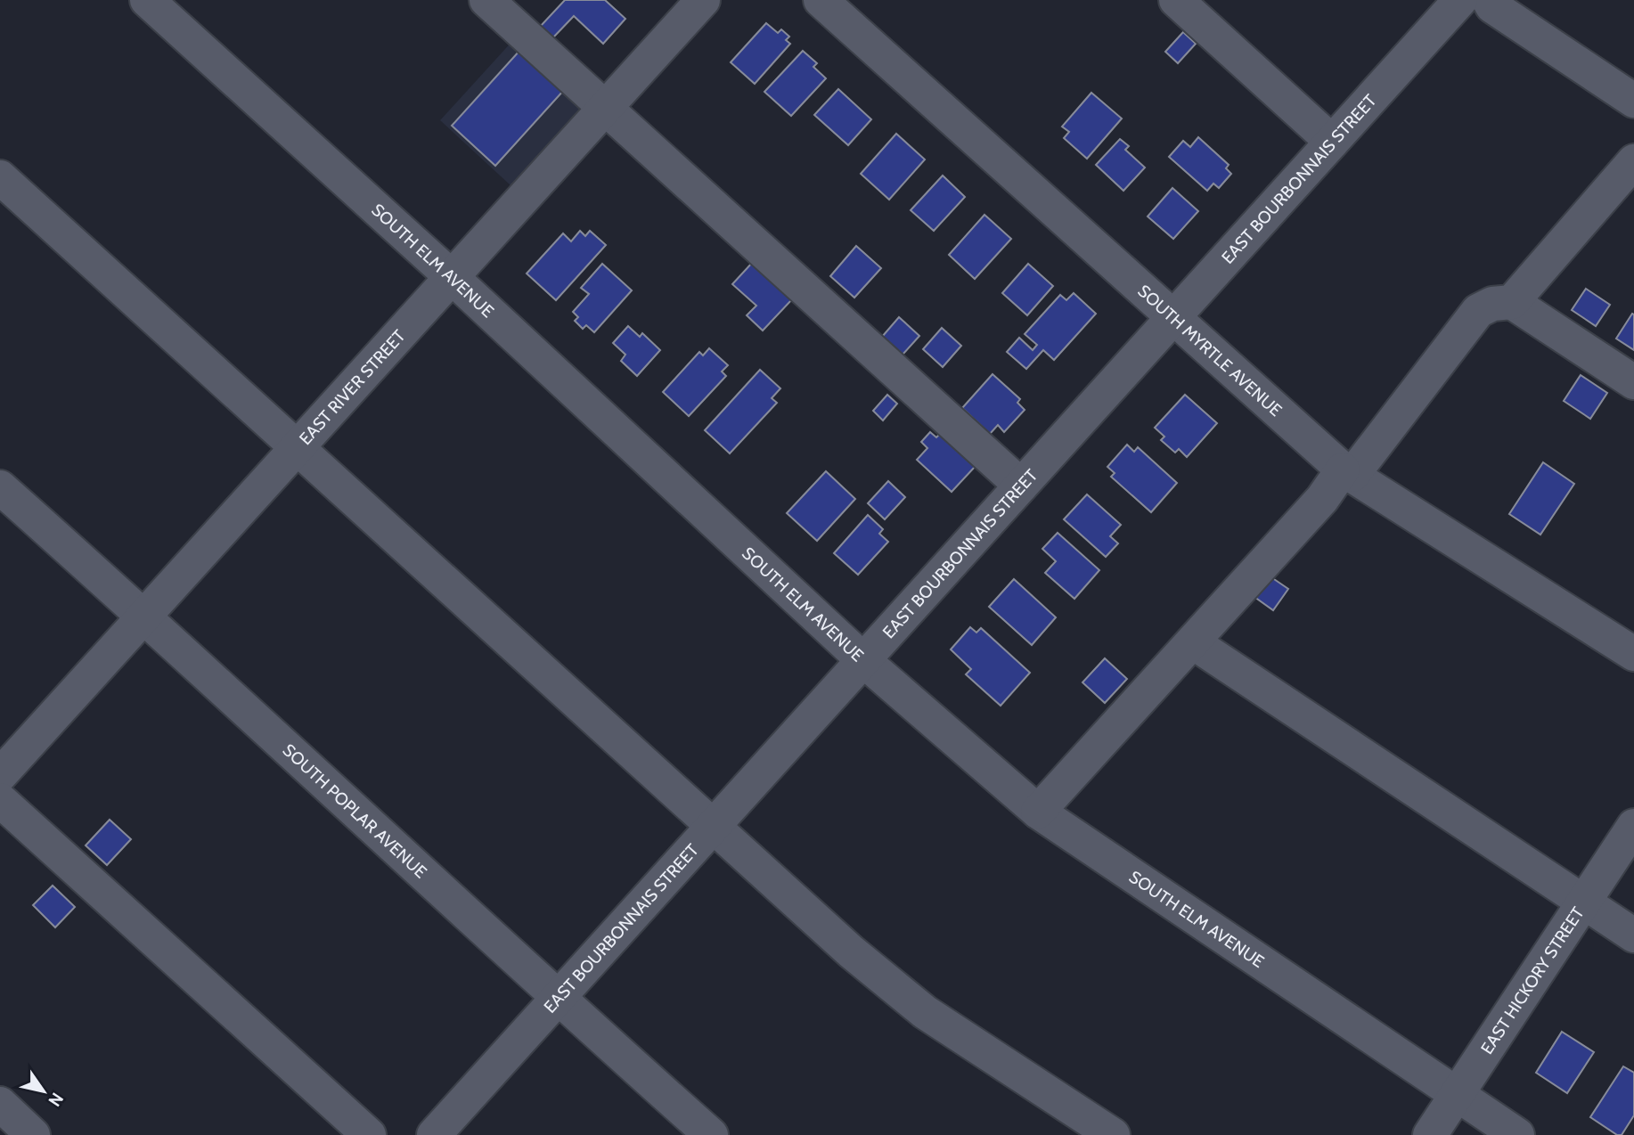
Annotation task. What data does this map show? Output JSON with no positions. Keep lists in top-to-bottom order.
{
  "streets": {
    "street": [
      "EAST BOURBONNAIS STREET",
      "SOUTH ELM AVENUE",
      "SOUTH MYRTLE AVENUE",
      "EAST RIVER STREET",
      "SOUTH POPLAR AVENUE",
      "EAST HICKORY STREET"
    ]
  },
  "crossings": [
    ["EAST BOURBONNAIS STREET", "SOUTH ELM AVENUE"],
    ["EAST BOURBONNAIS STREET", "SOUTH MYRTLE AVENUE"],
    ["EAST BOURBONNAIS STREET", "SOUTH POPLAR AVENUE"],
    ["SOUTH ELM AVENUE", "EAST RIVER STREET"],
    ["SOUTH ELM AVENUE", "EAST HICKORY STREET"],
    ["EAST RIVER STREET", "SOUTH POPLAR AVENUE"]
  ],
  "north": "bottom right"
}
